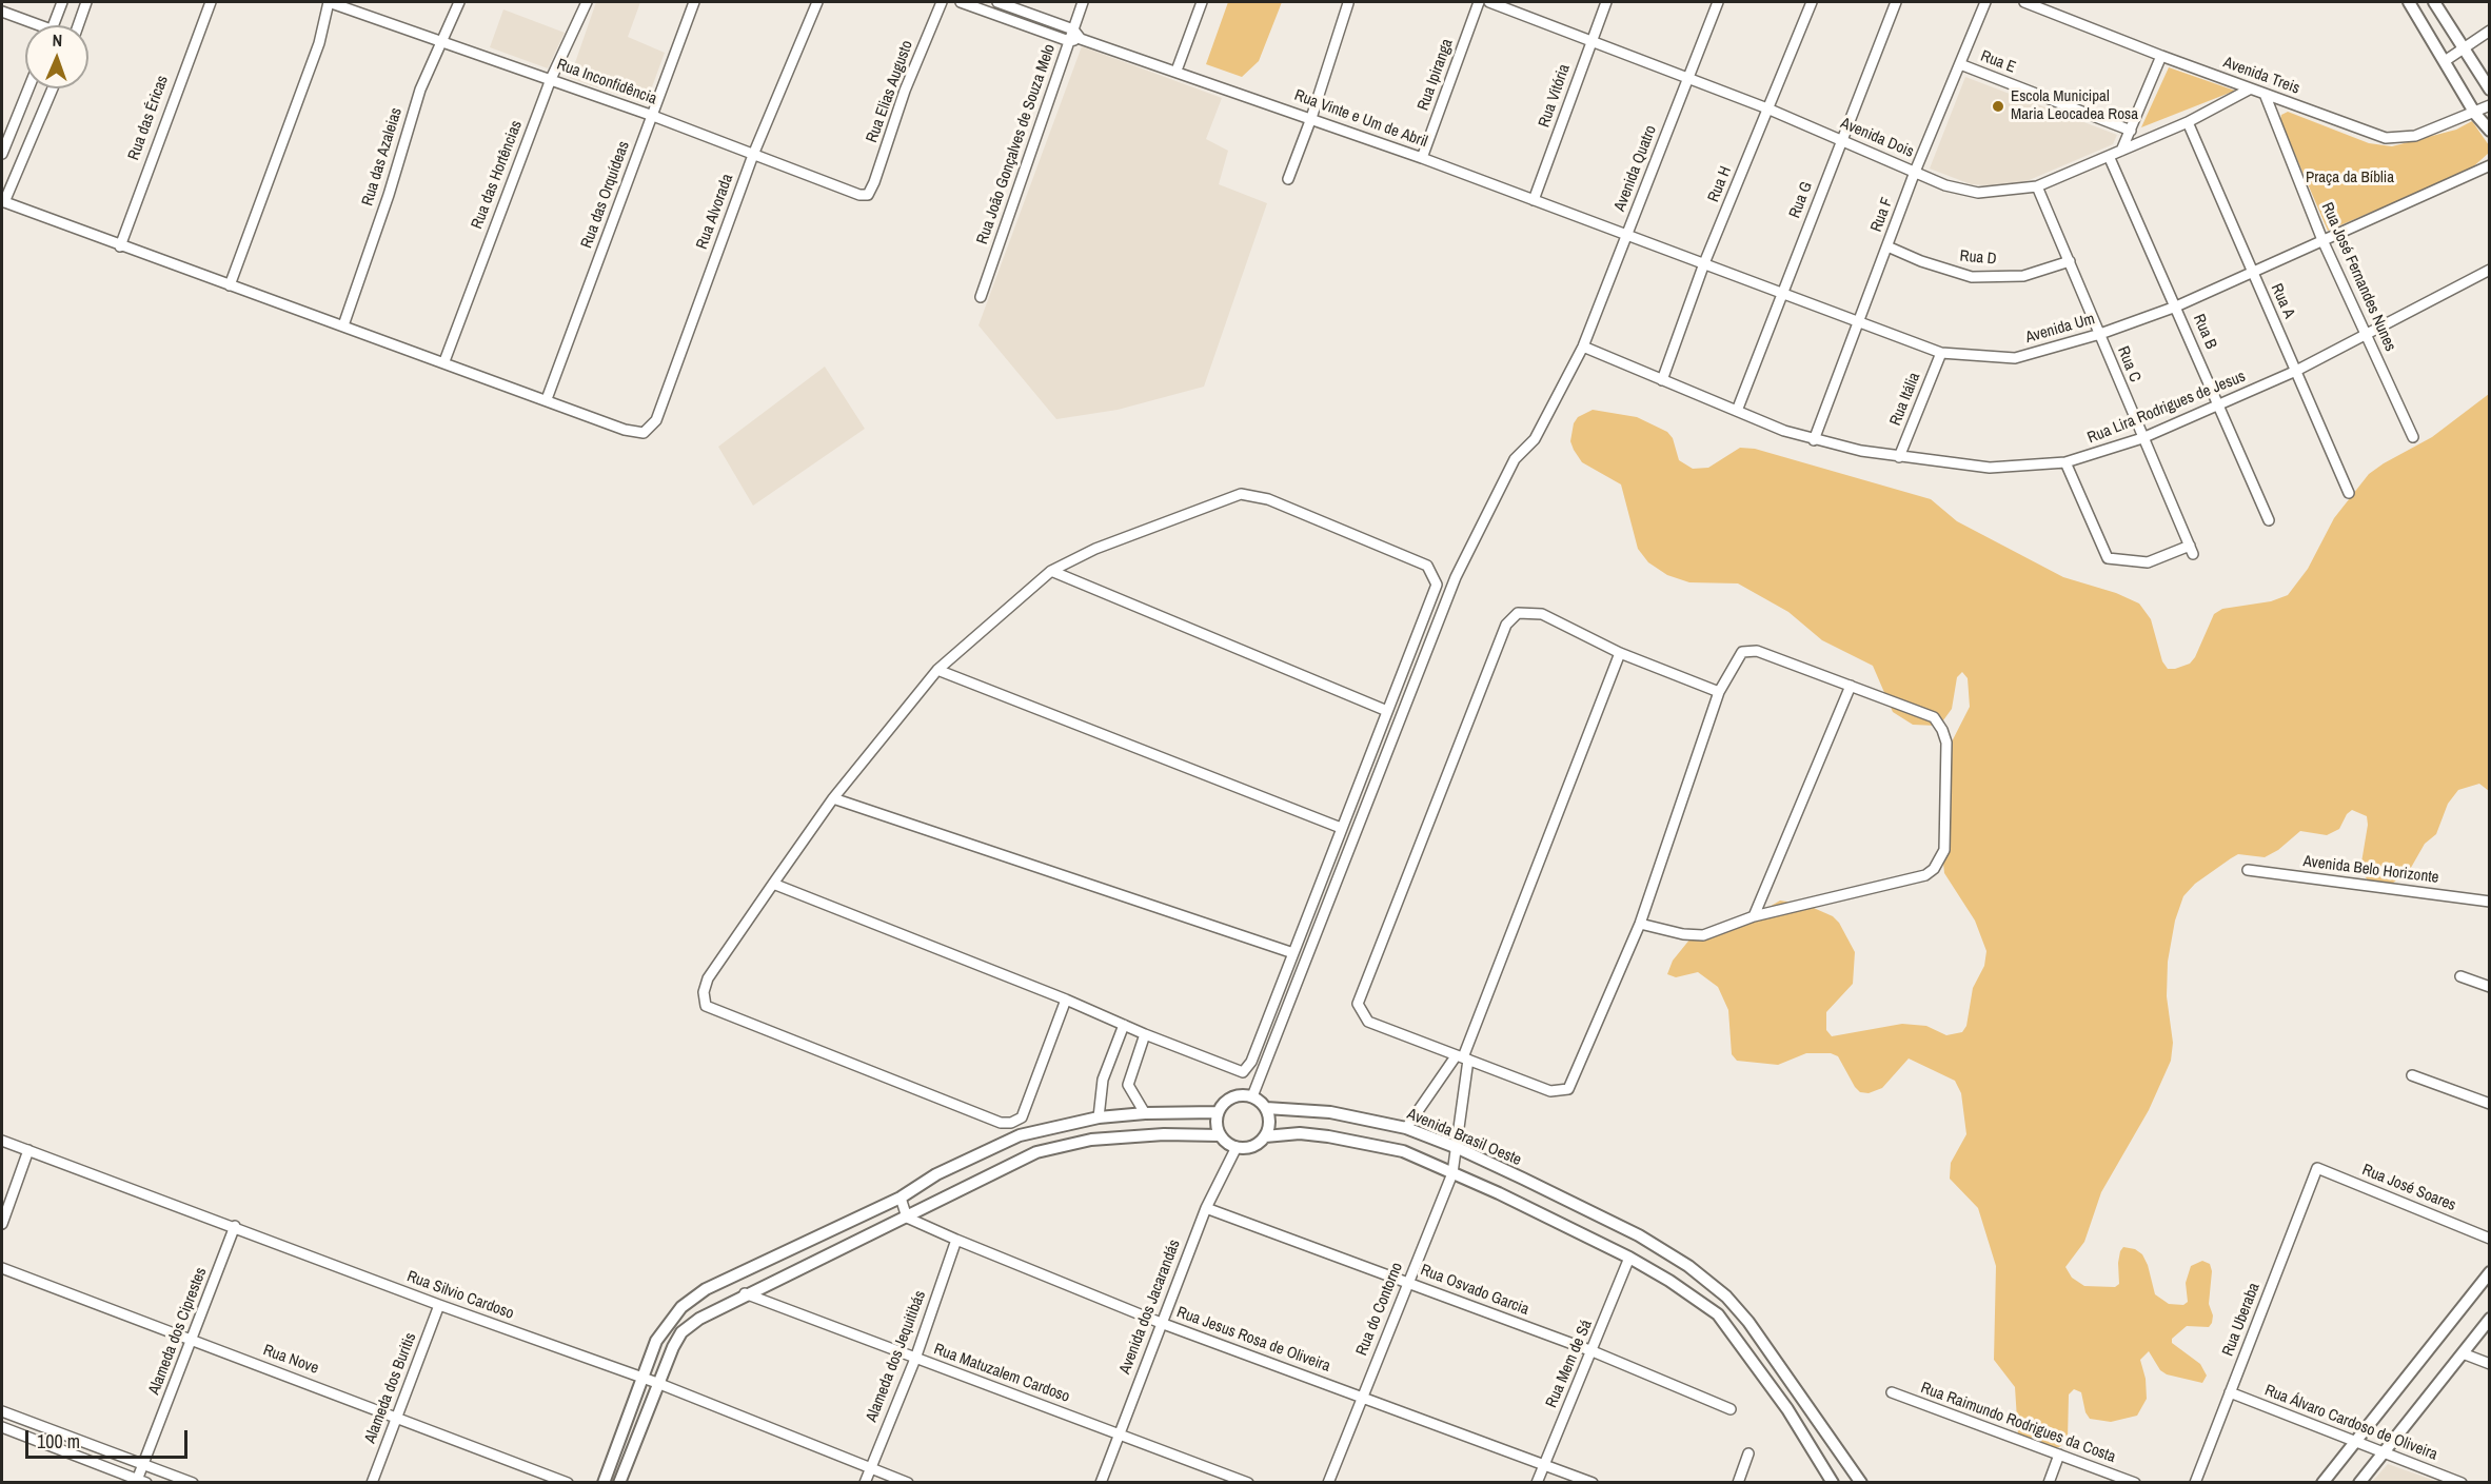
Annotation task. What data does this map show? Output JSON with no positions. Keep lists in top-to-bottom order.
{
  "streets": {
    "street": [
      "Rua E",
      "Rua Ipiranga",
      "Avenida Treis",
      "Rua Inconfidência",
      "Rua Elias Augusto",
      "Rua Vitória",
      "Rua das Éricas",
      "Rua Vinte e Um de Abril",
      "Avenida Dois",
      "Rua João Gonçalves de Souza Melo",
      "Rua das Azaleias",
      "Avenida Quatro",
      "Rua das Hortências",
      "Rua H",
      "Rua das Orquídeas",
      "Rua G",
      "Rua Alvorada",
      "Rua F",
      "Rua D",
      "Rua José Fernandes Nunes",
      "Rua A",
      "Avenida Um",
      "Rua B",
      "Rua C",
      "Rua Itália",
      "Rua Lira Rodrigues de Jesus",
      "Avenida Belo Horizonte",
      "Avenida Brasil Oeste",
      "Rua José Soares",
      "Rua Osvado Garcia",
      "Rua Silvio Cardoso",
      "Avenida dos Jacarandás",
      "Rua do Contorno",
      "Rua Uberaba",
      "Alameda dos Ciprestes",
      "Rua Jesus Rosa de Oliveira",
      "Alameda dos Jequitibás",
      "Rua Nove",
      "Rua Mem de Sá",
      "Rua Matuzalem Cardoso",
      "Alameda dos Buritis",
      "Rua Raimundo Rodrigues da Costa",
      "Rua Álvaro Cardoso de Oliveira"
    ]
  },
  "crossings": [
    ["Rua E", "Rua F"],
    ["Rua Ipiranga", "Rua Vinte e Um de Abril"],
    ["Avenida Treis", "Avenida Dois"],
    ["Avenida Treis", "Rua José Fernandes Nunes"],
    ["Rua Inconfidência", "Rua Elias Augusto"],
    ["Rua Inconfidência", "Rua das Azaleias"],
    ["Rua Inconfidência", "Rua das Hortências"],
    ["Rua Inconfidência", "Rua das Orquídeas"],
    ["Rua Inconfidência", "Rua Alvorada"],
    ["Rua Vitória", "Rua Vinte e Um de Abril"],
    ["Rua Vitória", "Avenida Dois"],
    ["Rua Vinte e Um de Abril", "Rua João Gonçalves de Souza Melo"],
    ["Rua Vinte e Um de Abril", "Avenida Quatro"],
    ["Rua Vinte e Um de Abril", "Avenida Um"],
    ["Avenida Dois", "Avenida Quatro"],
    ["Avenida Dois", "Rua H"],
    ["Avenida Dois", "Rua G"],
    ["Avenida Dois", "Rua F"],
    ["Avenida Dois", "Rua A"],
    ["Avenida Dois", "Rua B"],
    ["Avenida Dois", "Rua C"],
    ["Avenida Quatro", "Avenida Um"],
    ["Avenida Quatro", "Rua Lira Rodrigues de Jesus"],
    ["Avenida Quatro", "Avenida Brasil Oeste"],
    ["Avenida Quatro", "Avenida dos Jacarandás"],
    ["Rua H", "Avenida Um"],
    ["Rua H", "Rua Lira Rodrigues de Jesus"],
    ["Rua das Orquídeas", "Rua Alvorada"],
    ["Rua G", "Avenida Um"],
    ["Rua G", "Rua Lira Rodrigues de Jesus"],
    ["Rua F", "Rua D"],
    ["Rua F", "Avenida Um"],
    ["Rua F", "Rua Lira Rodrigues de Jesus"],
    ["Rua D", "Rua C"],
    ["Rua José Fernandes Nunes", "Avenida Um"],
    ["Rua José Fernandes Nunes", "Rua Lira Rodrigues de Jesus"],
    ["Rua A", "Avenida Um"],
    ["Rua A", "Rua Lira Rodrigues de Jesus"],
    ["Avenida Um", "Rua B"],
    ["Avenida Um", "Rua C"],
    ["Avenida Um", "Rua Itália"],
    ["Rua B", "Rua Lira Rodrigues de Jesus"],
    ["Rua C", "Rua Lira Rodrigues de Jesus"],
    ["Rua Itália", "Rua Lira Rodrigues de Jesus"],
    ["Avenida Brasil Oeste", "Avenida dos Jacarandás"],
    ["Avenida Brasil Oeste", "Rua do Contorno"],
    ["Rua José Soares", "Rua Uberaba"],
    ["Rua Osvado Garcia", "Avenida dos Jacarandás"],
    ["Rua Osvado Garcia", "Rua do Contorno"],
    ["Rua Osvado Garcia", "Rua Mem de Sá"],
    ["Rua Silvio Cardoso", "Alameda dos Ciprestes"],
    ["Rua Silvio Cardoso", "Alameda dos Jequitibás"],
    ["Rua Silvio Cardoso", "Alameda dos Buritis"],
    ["Avenida dos Jacarandás", "Rua Jesus Rosa de Oliveira"],
    ["Avenida dos Jacarandás", "Rua Matuzalem Cardoso"],
    ["Rua do Contorno", "Rua Jesus Rosa de Oliveira"],
    ["Rua Uberaba", "Rua Álvaro Cardoso de Oliveira"],
    ["Alameda dos Ciprestes", "Rua Nove"],
    ["Rua Jesus Rosa de Oliveira", "Alameda dos Jequitibás"],
    ["Rua Jesus Rosa de Oliveira", "Rua Mem de Sá"],
    ["Alameda dos Jequitibás", "Rua Matuzalem Cardoso"],
    ["Rua Nove", "Alameda dos Buritis"]
  ],
  "parks": ["Praça da Bíblia"],
  "places": ["Escola Municipal Maria Leocadea Rosa"],
  "scale_bar": "100 m",
  "north": "top"
}
